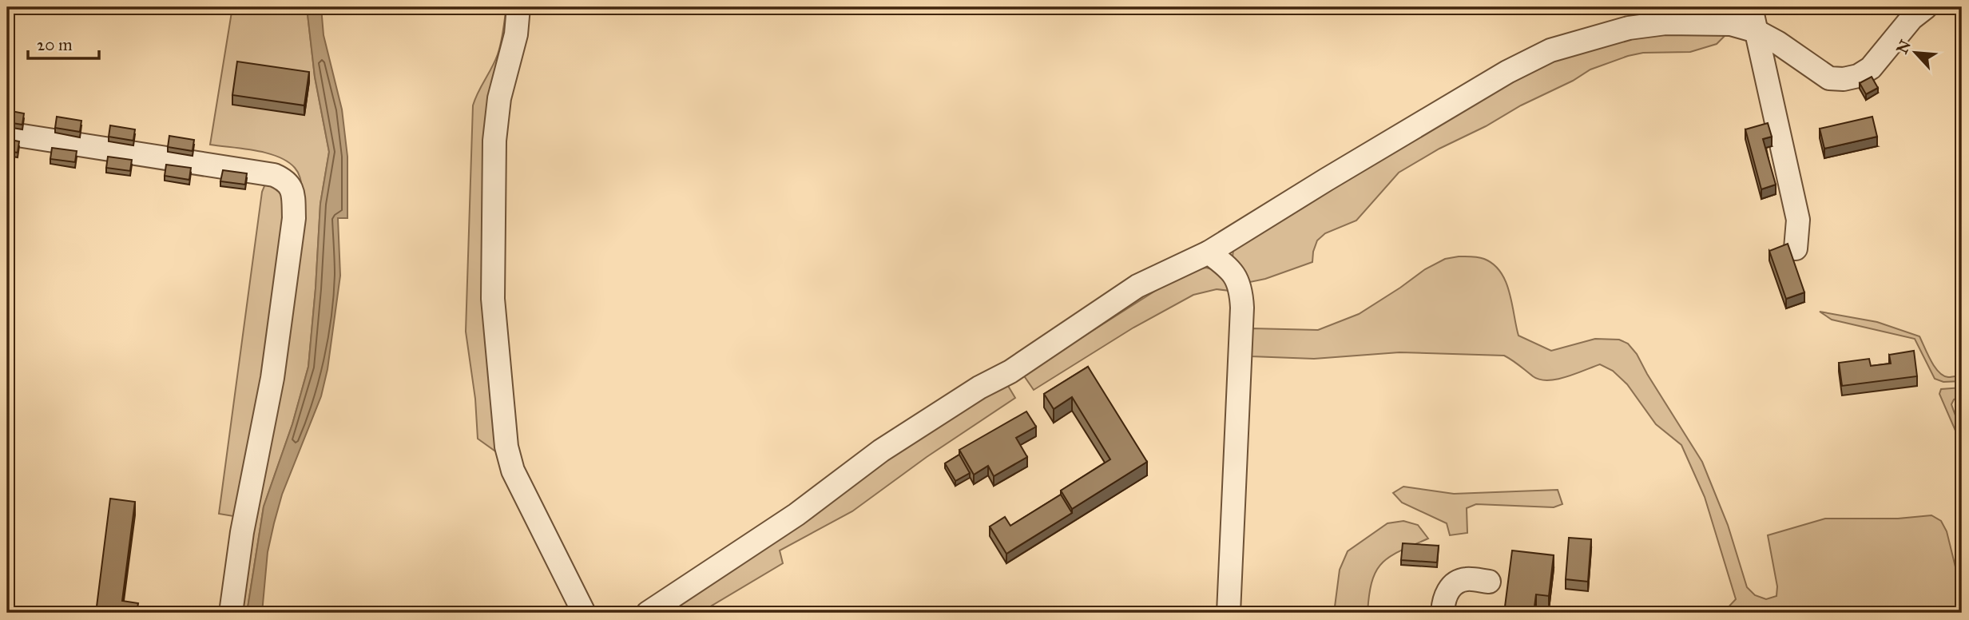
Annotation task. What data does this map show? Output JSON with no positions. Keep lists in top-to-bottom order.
{
  "scale_bar": "20 m",
  "north": "top left"
}
